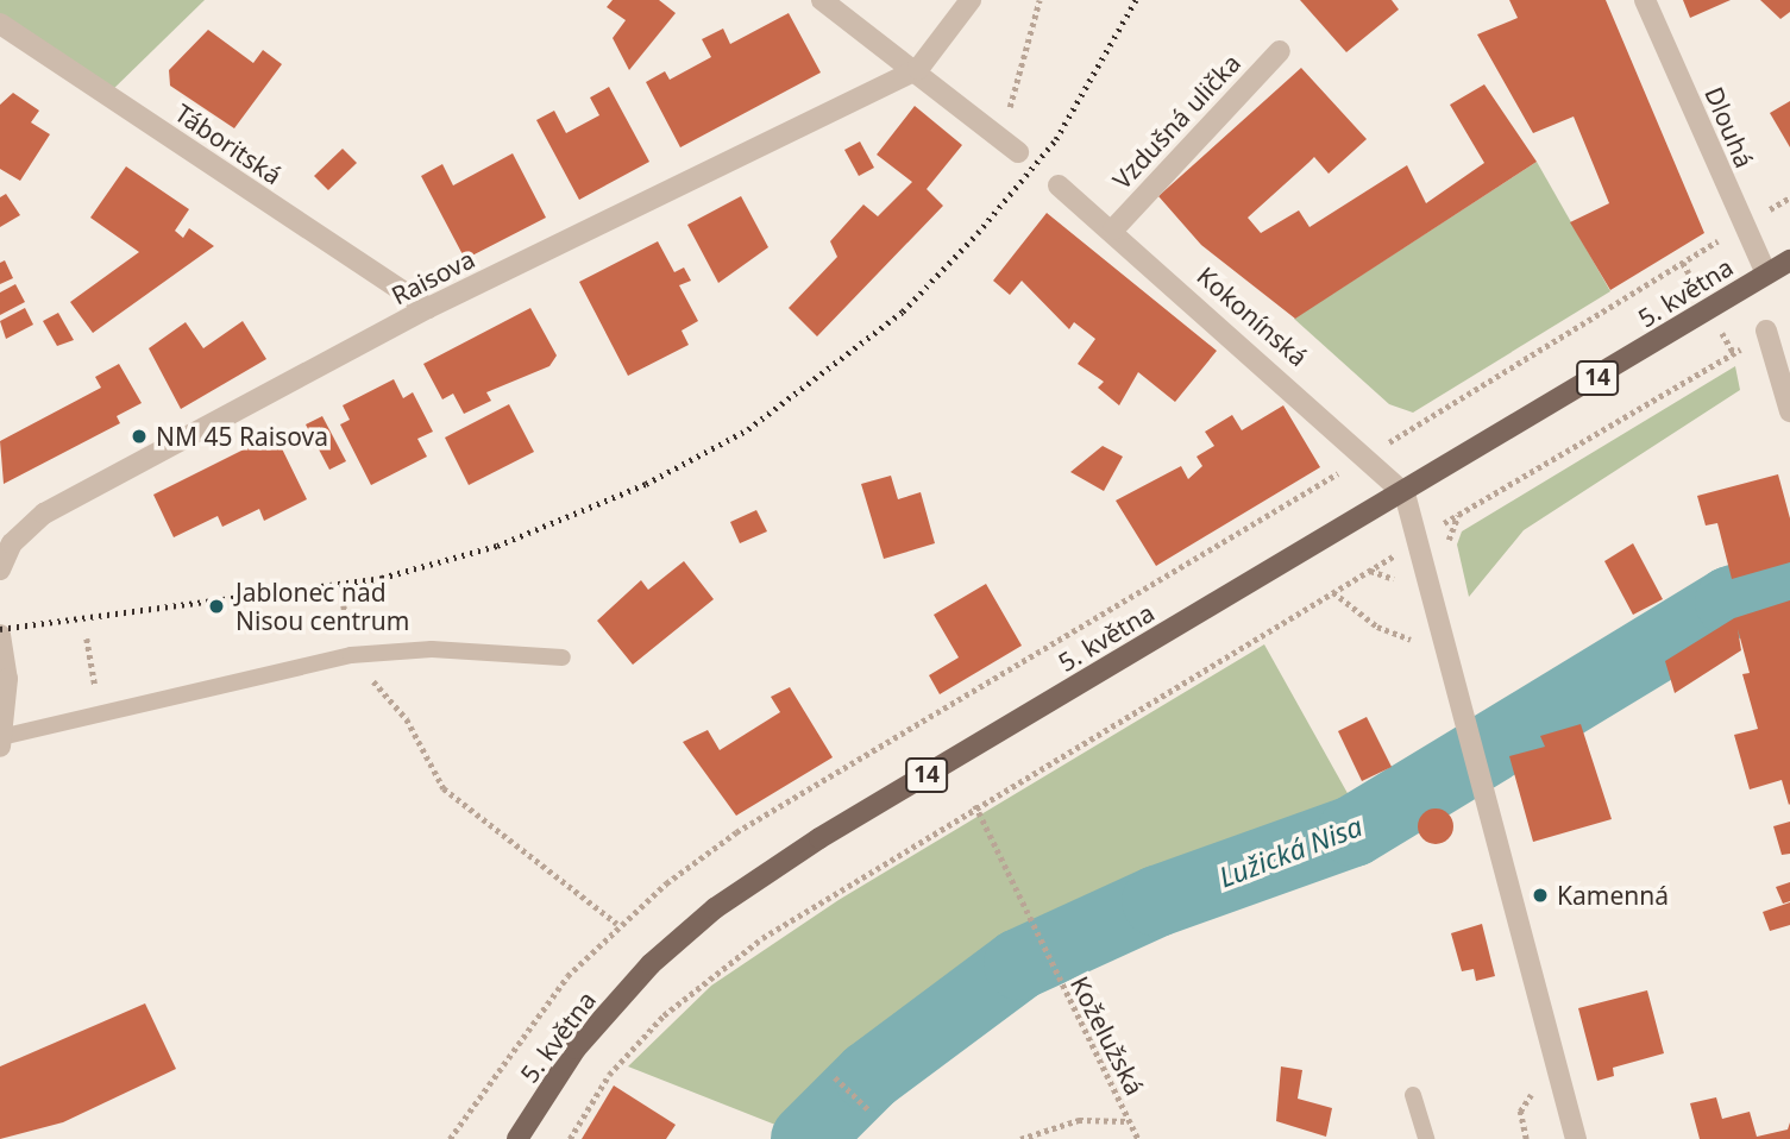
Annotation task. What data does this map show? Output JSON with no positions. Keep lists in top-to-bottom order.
{
  "streets": {
    "main road": ["5. května", "14"],
    "street": [
      "Vzdušná ulička",
      "Dlouhá",
      "Táboritská",
      "Raisova",
      "Kokonínská"
    ],
    "path": ["Koželužská"]
  },
  "crossings": [
    ["Vzdušná ulička", "Kokonínská"],
    ["Dlouhá", "5. května"],
    ["Táboritská", "Raisova"],
    ["5. května", "Kokonínská"]
  ],
  "water": ["Lužická Nisa"],
  "places": ["NM 45 Raisova", "Jablonec nad Nisou centrum", "Kamenná"]
}
